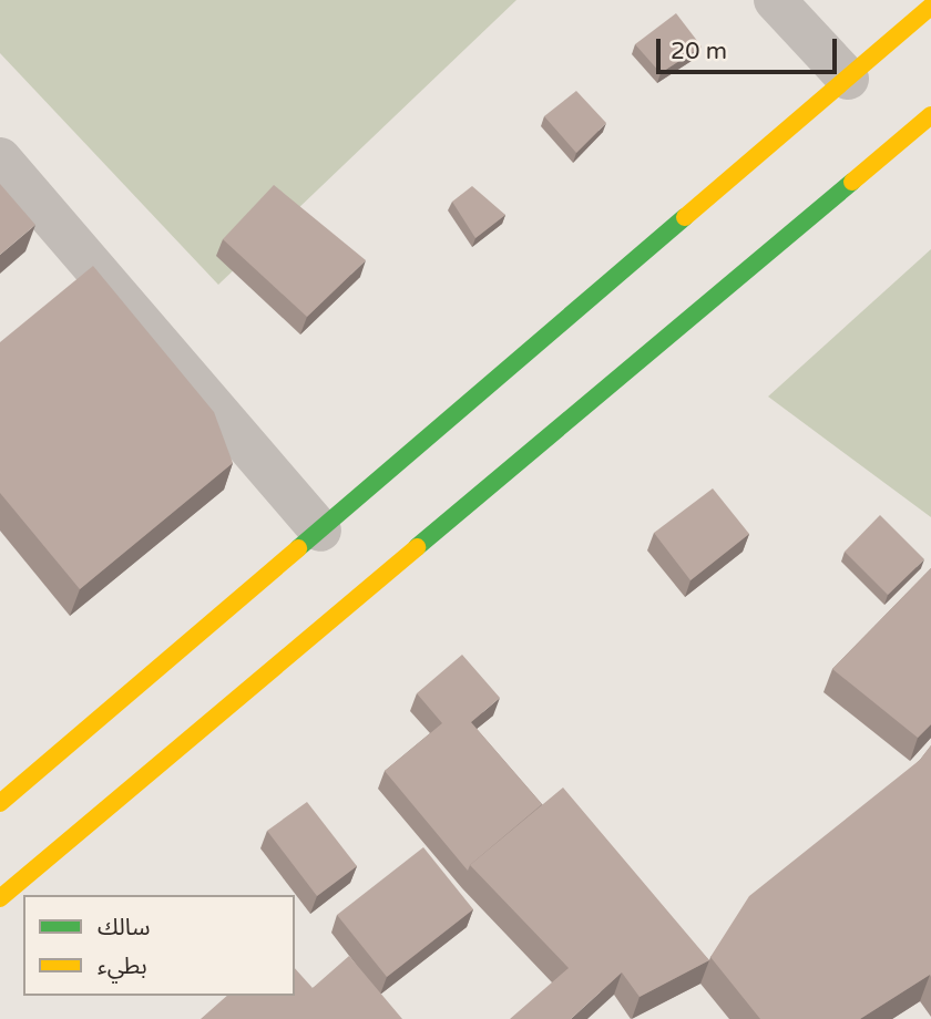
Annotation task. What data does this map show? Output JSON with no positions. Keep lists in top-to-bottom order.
{
  "legend": ["سالك", "بطيء"],
  "scale_bar": "20 m"
}
